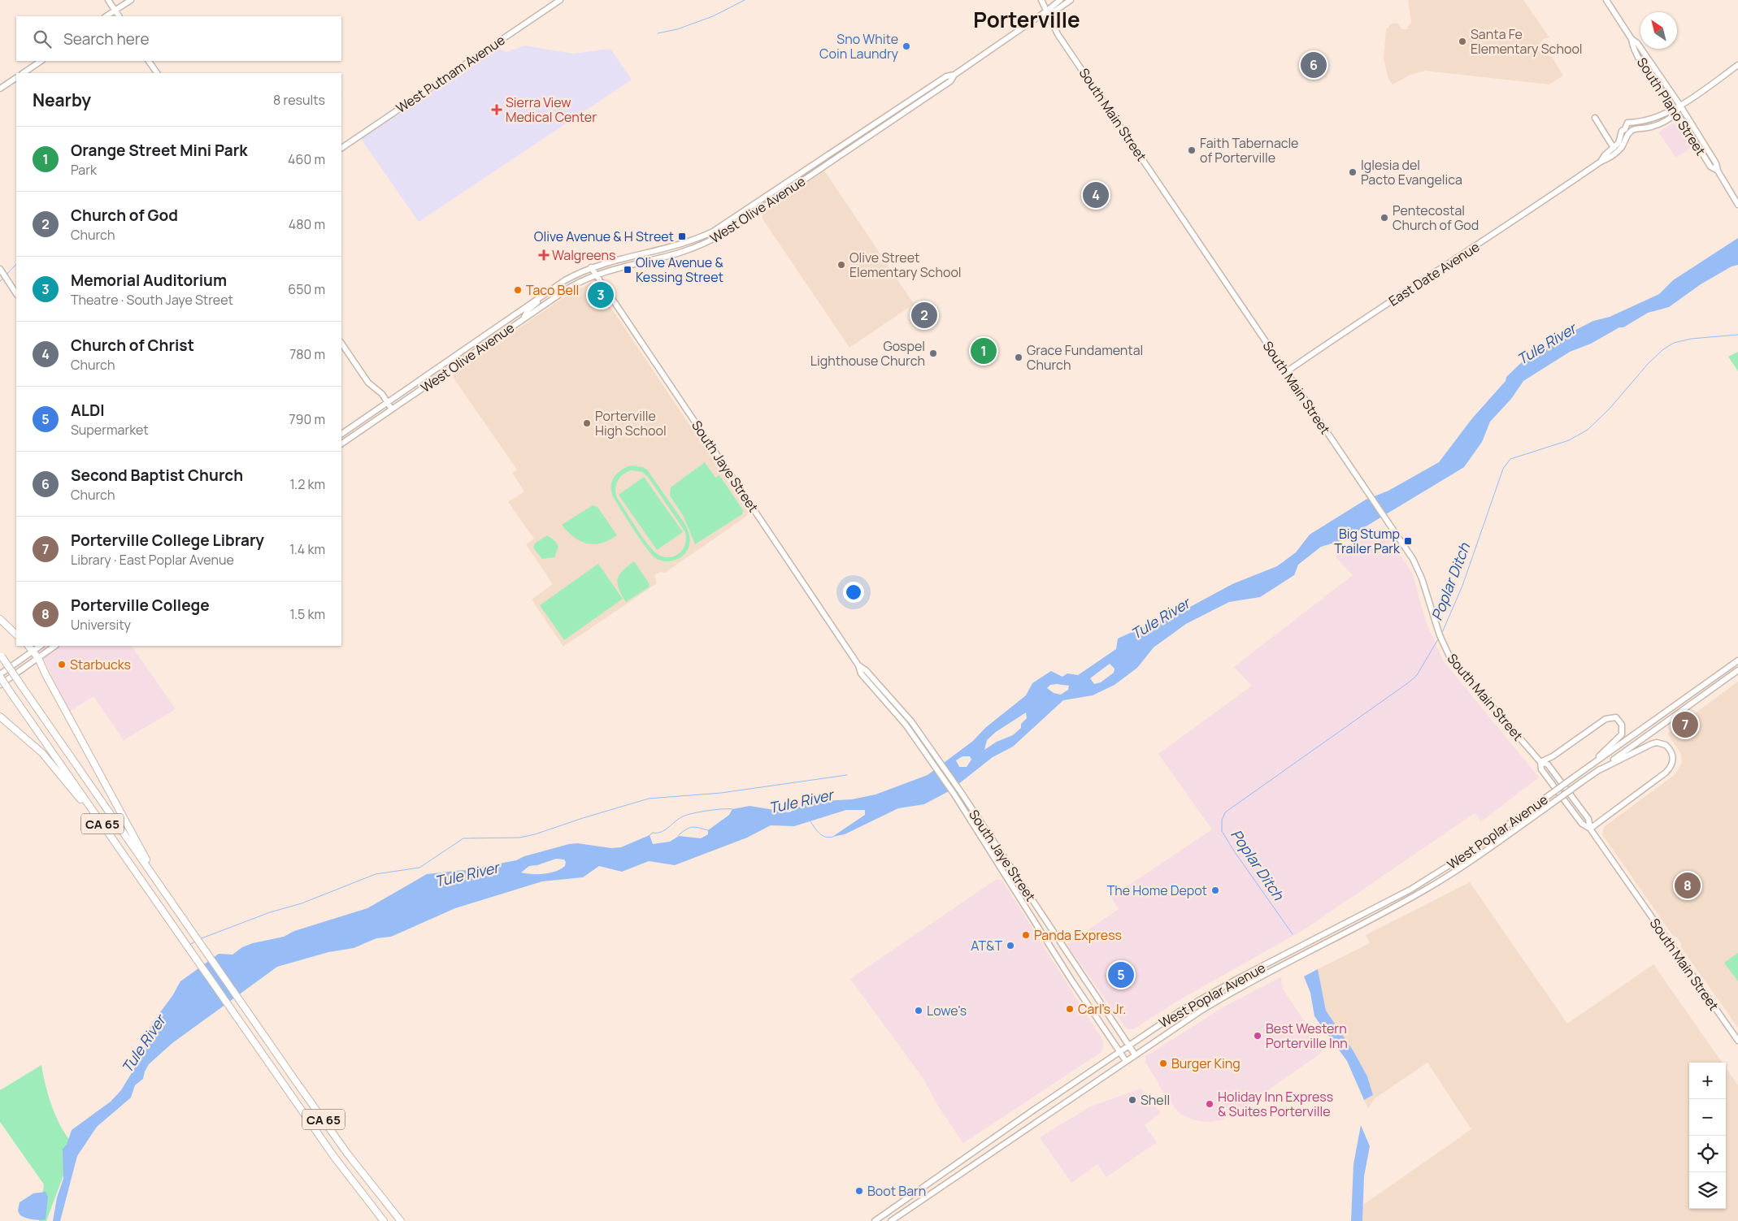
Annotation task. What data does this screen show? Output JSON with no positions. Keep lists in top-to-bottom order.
{
  "streets": {
    "highway": ["CA 65"],
    "main road": [
      "West Putnam Avenue",
      "South Plano Street",
      "South Main Street",
      "West Olive Avenue",
      "East Date Avenue",
      "South Jaye Street",
      "West Poplar Avenue"
    ]
  },
  "crossings": [
    ["South Plano Street", "East Date Avenue"],
    ["South Main Street", "West Olive Avenue"],
    ["South Main Street", "East Date Avenue"],
    ["West Olive Avenue", "South Jaye Street"],
    ["South Jaye Street", "West Poplar Avenue"]
  ],
  "districts": ["Porterville"],
  "water": ["Tule River", "Poplar Ditch"],
  "places": {
    "other": [
      "Santa Fe Elementary School",
      "Sno White Coin Laundry",
      "Faith Tabernacle of Porterville",
      "Iglesia del Pacto Evangelica",
      "Pentecostal Church of God",
      "Olive Street Elementary School",
      "Taco Bell",
      "Gospel Lighthouse Church",
      "Grace Fundamental Church",
      "Porterville High School",
      "Starbucks",
      "The Home Depot",
      "Panda Express",
      "AT&T",
      "Carl's Jr.",
      "Lowe's",
      "Best Western Porterville Inn",
      "Burger King",
      "Shell",
      "Holiday Inn Express & Suites Porterville",
      "Boot Barn"
    ],
    "health": ["Sierra View Medical Center", "Walgreens"],
    "transit": ["Olive Avenue & H Street", "Olive Avenue & Kessing Street", "Big Stump Trailer Park"]
  },
  "north": "top left",
  "page": {
    "search": "Search here",
    "pins": [
      "6",
      "4",
      "3",
      "2",
      "1",
      "7",
      "8",
      "5"
    ],
    "heading": ["Nearby", "8 results"],
    "list": [
      {
        "mark": "1",
        "name": "Orange Street Mini Park",
        "note": "Park",
        "value": "460 m"
      },
      {
        "mark": "2",
        "name": "Church of God",
        "note": "Church",
        "value": "480 m"
      },
      {
        "mark": "3",
        "name": "Memorial Auditorium",
        "note": "Theatre · South Jaye Street",
        "value": "650 m"
      },
      {
        "mark": "4",
        "name": "Church of Christ",
        "note": "Church",
        "value": "780 m"
      },
      {
        "mark": "5",
        "name": "ALDI",
        "note": "Supermarket",
        "value": "790 m"
      },
      {
        "mark": "6",
        "name": "Second Baptist Church",
        "note": "Church",
        "value": "1.2 km"
      },
      {
        "mark": "7",
        "name": "Porterville College Library",
        "note": "Library · East Poplar Avenue",
        "value": "1.4 km"
      },
      {
        "mark": "8",
        "name": "Porterville College",
        "note": "University",
        "value": "1.5 km"
      }
    ],
    "map_buttons": ["+", "−"]
  }
}
